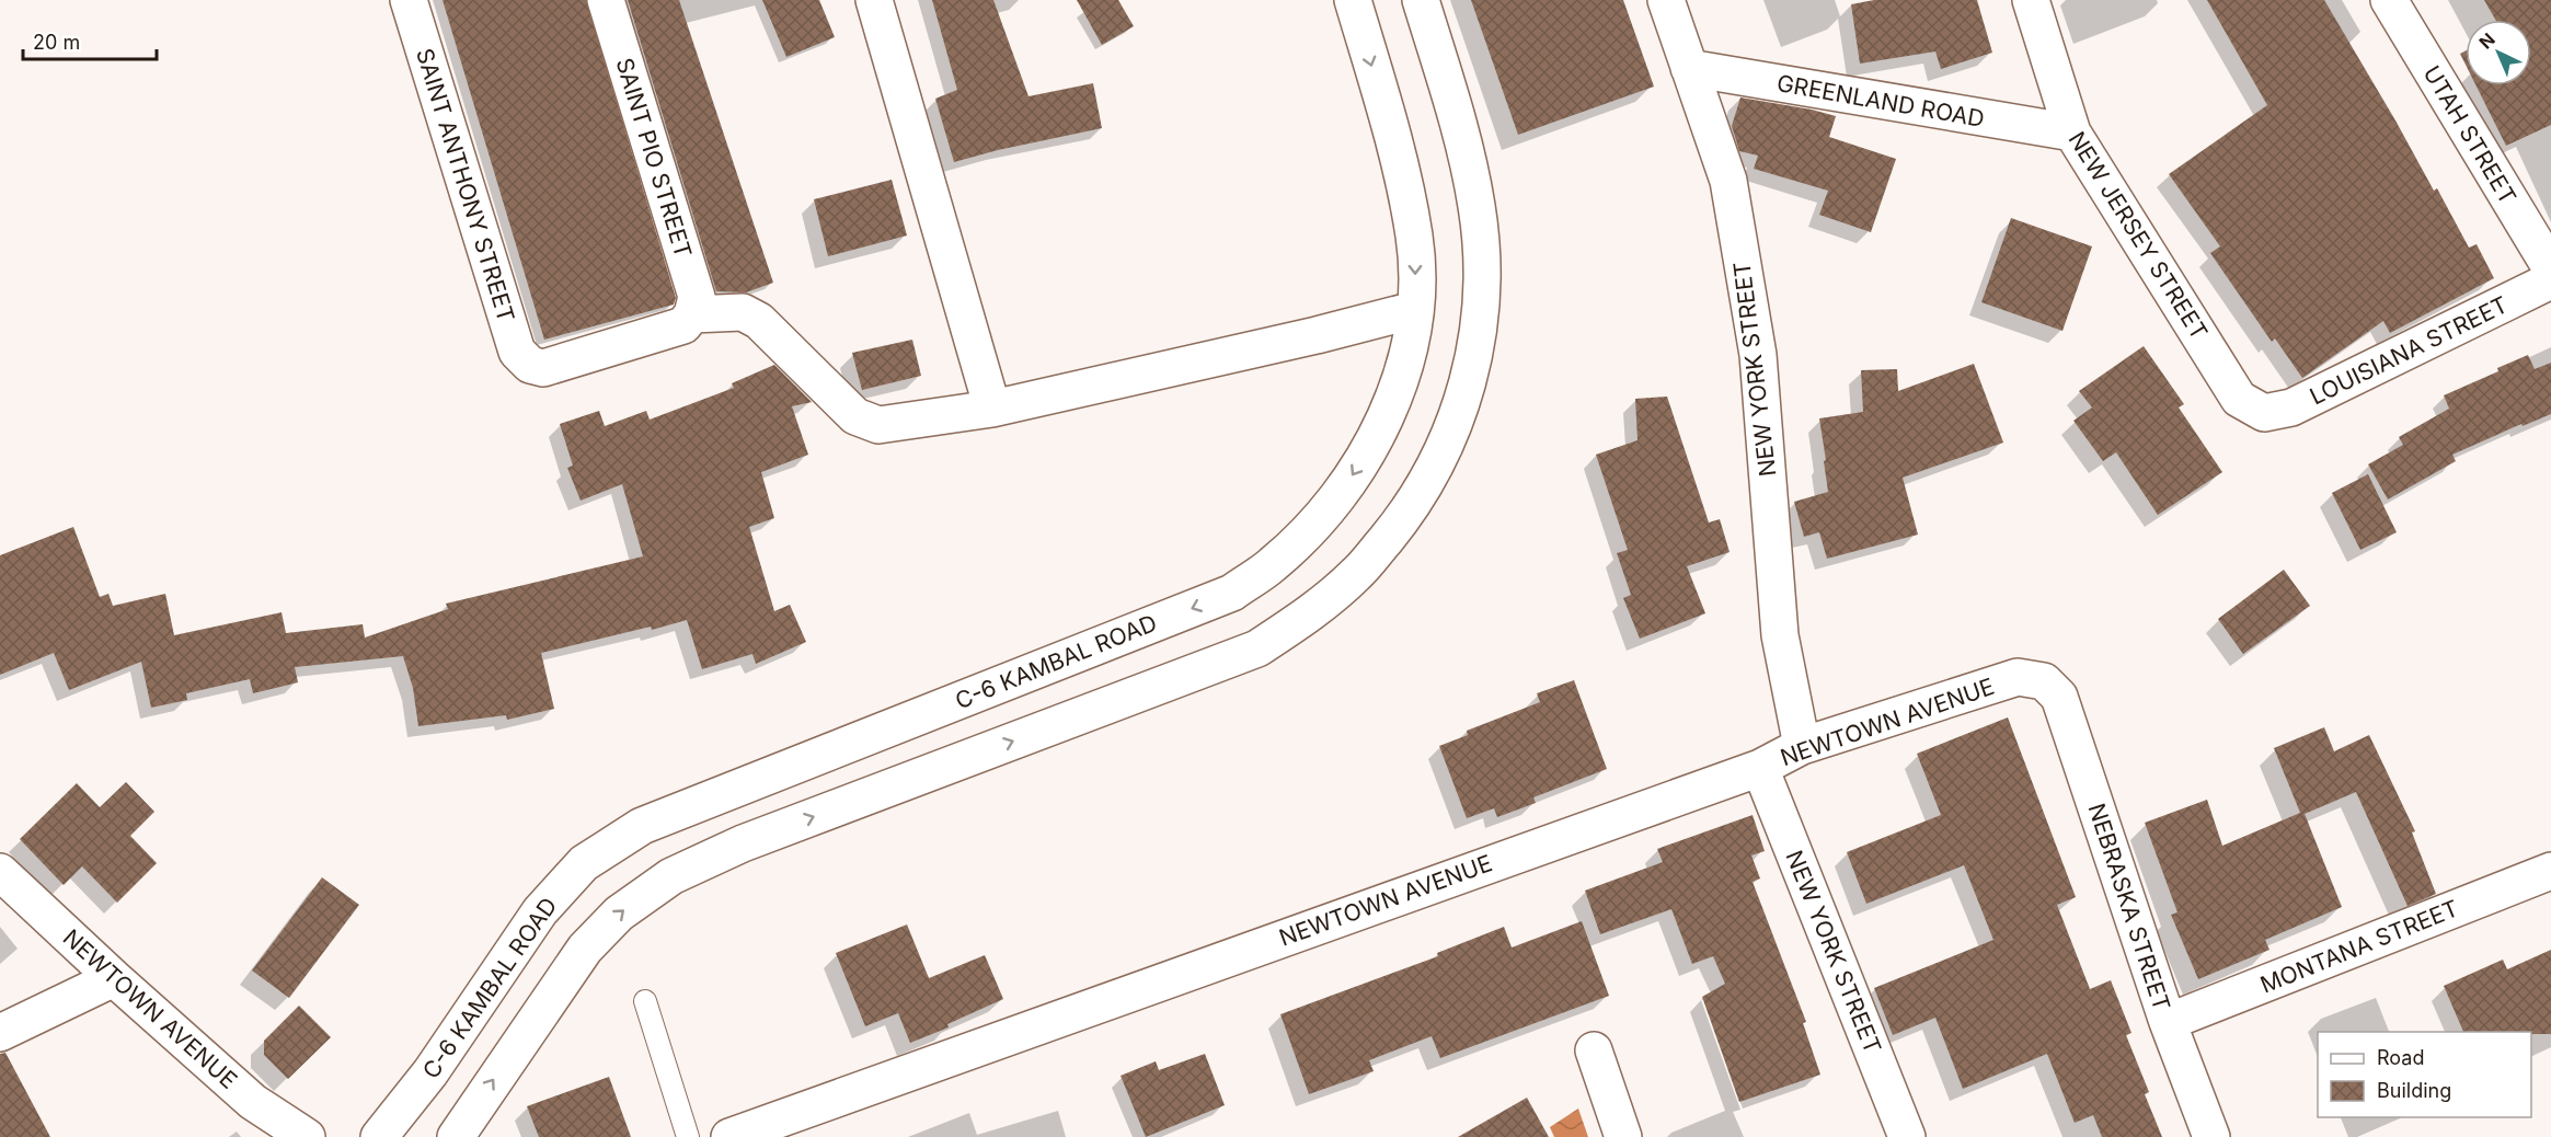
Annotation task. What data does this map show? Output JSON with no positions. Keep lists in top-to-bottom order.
{
  "streets": {
    "street": [
      "GREENLAND ROAD",
      "UTAH STREET",
      "SAINT PIO STREET",
      "SAINT ANTHONY STREET",
      "NEW JERSEY STREET",
      "LOUISIANA STREET",
      "NEW YORK STREET",
      "C-6 KAMBAL ROAD",
      "NEWTOWN AVENUE",
      "NEBRASKA STREET",
      "MONTANA STREET"
    ]
  },
  "crossings": [
    ["GREENLAND ROAD", "NEW JERSEY STREET"],
    ["GREENLAND ROAD", "NEW YORK STREET"],
    ["SAINT PIO STREET", "SAINT ANTHONY STREET"],
    ["NEW JERSEY STREET", "LOUISIANA STREET"],
    ["NEW YORK STREET", "NEWTOWN AVENUE"],
    ["NEWTOWN AVENUE", "NEBRASKA STREET"],
    ["NEBRASKA STREET", "MONTANA STREET"]
  ],
  "one_way": ["C-6 KAMBAL ROAD"],
  "legend": ["Road", "Building"],
  "scale_bar": "20 m",
  "north": "top left"
}
